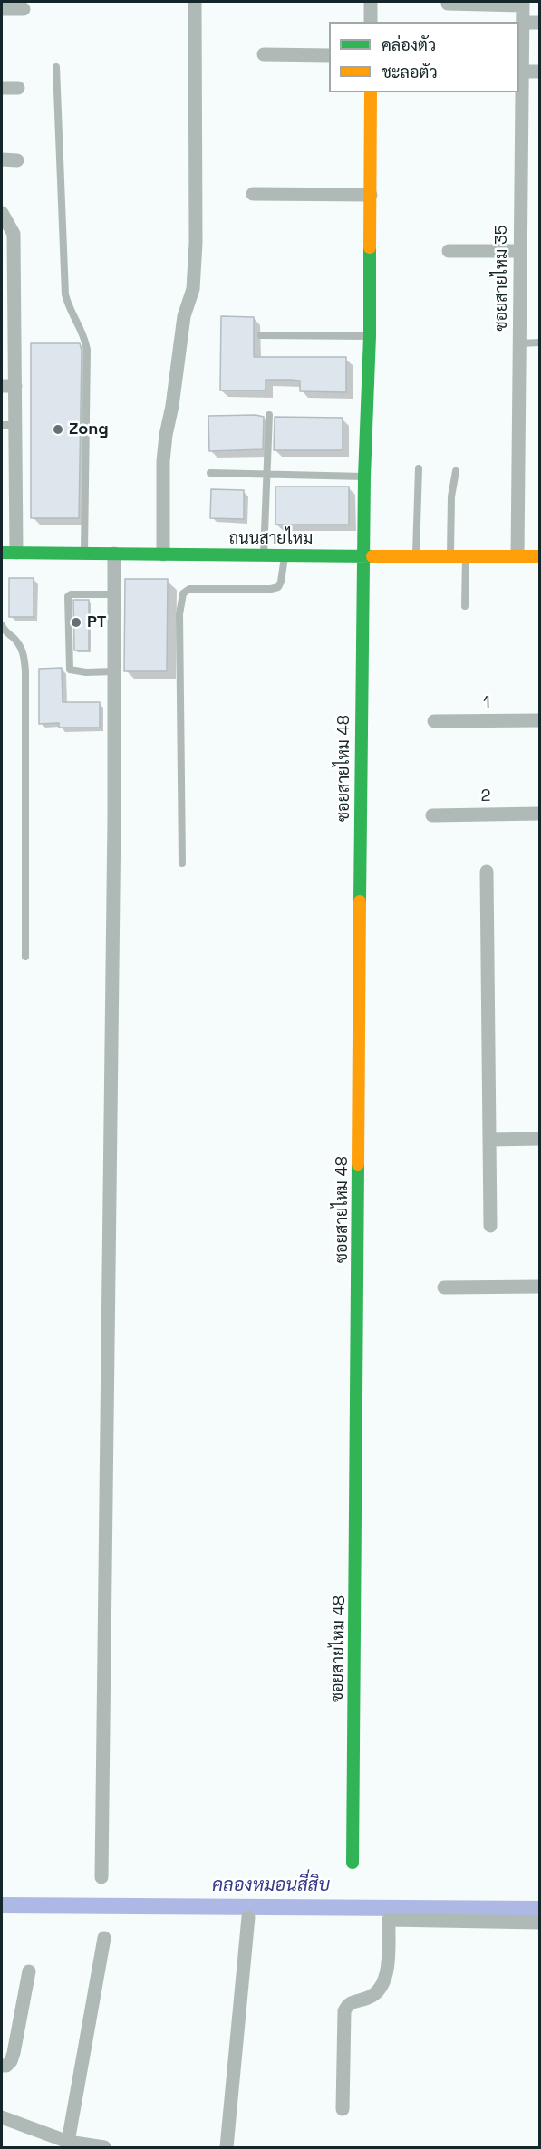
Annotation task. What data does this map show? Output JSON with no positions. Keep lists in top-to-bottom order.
{
  "streets": {
    "street": [
      "ซอยสายไหม 35",
      "ถนนสายไหม",
      "1",
      "ซอยสายไหม 48",
      "2"
    ]
  },
  "crossings": [
    ["ซอยสายไหม 35", "ถนนสายไหม"],
    ["ถนนสายไหม", "ซอยสายไหม 48"]
  ],
  "water": ["คลองหมอนสี่สิบ"],
  "places": ["Zong", "PT"],
  "legend": ["คล่องตัว", "ชะลอตัว"]
}
